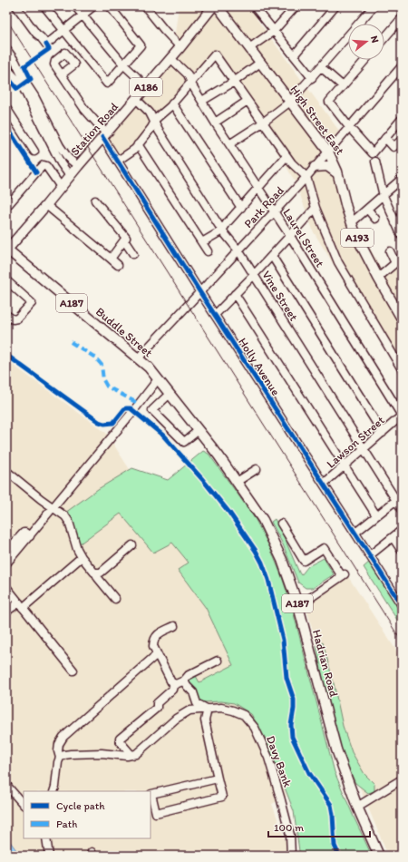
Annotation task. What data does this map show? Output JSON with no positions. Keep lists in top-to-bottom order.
{
  "streets": {
    "main road": [
      "A186",
      "High Street East",
      "Station Road",
      "A193",
      "A187",
      "Buddle Street",
      "Hadrian Road"
    ],
    "street": [
      "Park Road",
      "Laurel Street",
      "Vine Street",
      "Holly Avenue",
      "Lawson Street",
      "Davy Bank"
    ]
  },
  "crossings": [
    ["High Street East", "Park Road"],
    ["Station Road", "Laurel Street"],
    ["Station Road", "Vine Street"],
    ["Station Road", "Buddle Street"],
    ["Station Road", "Holly Avenue"],
    ["Park Road", "Laurel Street"],
    ["Park Road", "Vine Street"],
    ["Park Road", "Buddle Street"],
    ["Park Road", "Holly Avenue"],
    ["Laurel Street", "Lawson Street"],
    ["Vine Street", "Lawson Street"],
    ["Buddle Street", "Hadrian Road"],
    ["Holly Avenue", "Lawson Street"]
  ],
  "legend": ["Cycle path", "Path"],
  "scale_bar": "100 m",
  "north": "right"
}
